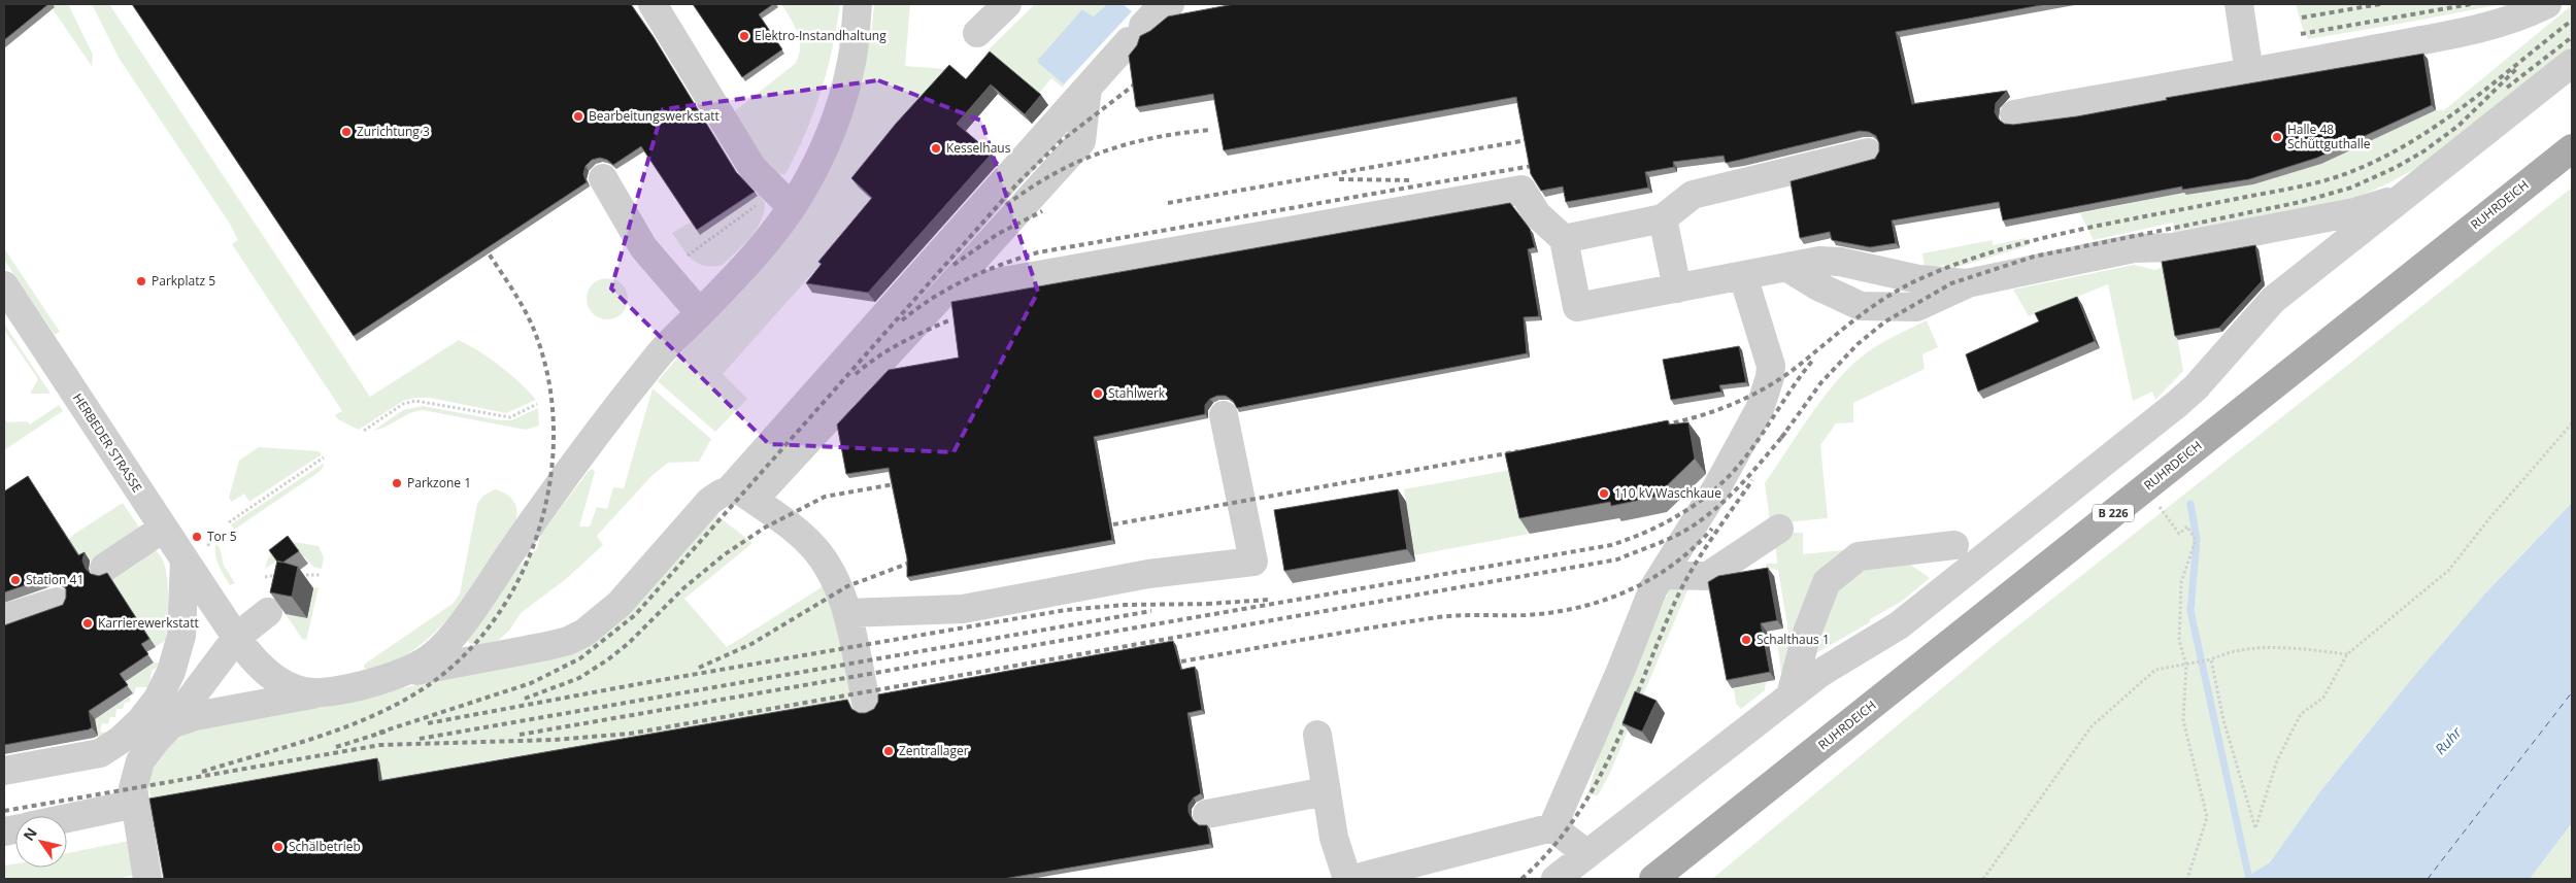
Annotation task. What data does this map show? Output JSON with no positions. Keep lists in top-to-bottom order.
{
  "streets": {
    "main road": ["RUHRDEICH", "B 226"],
    "lane": ["HERBEDER STRASSE"]
  },
  "water": ["Ruhr"],
  "places": [
    "Elektro-Instandhaltung",
    "Bearbeitungswerkstatt",
    "Zurichtung 3",
    "Halle 48 Schüttguthalle",
    "Kesselhaus",
    "Parkplatz 5",
    "Stahlwerk",
    "Parkzone 1",
    "110 kV Waschkaue",
    "Tor 5",
    "Station 41",
    "Karrierewerkstatt",
    "Schalthaus 1",
    "Zentrallager",
    "Schälbetrieb"
  ],
  "north": "top left"
}
